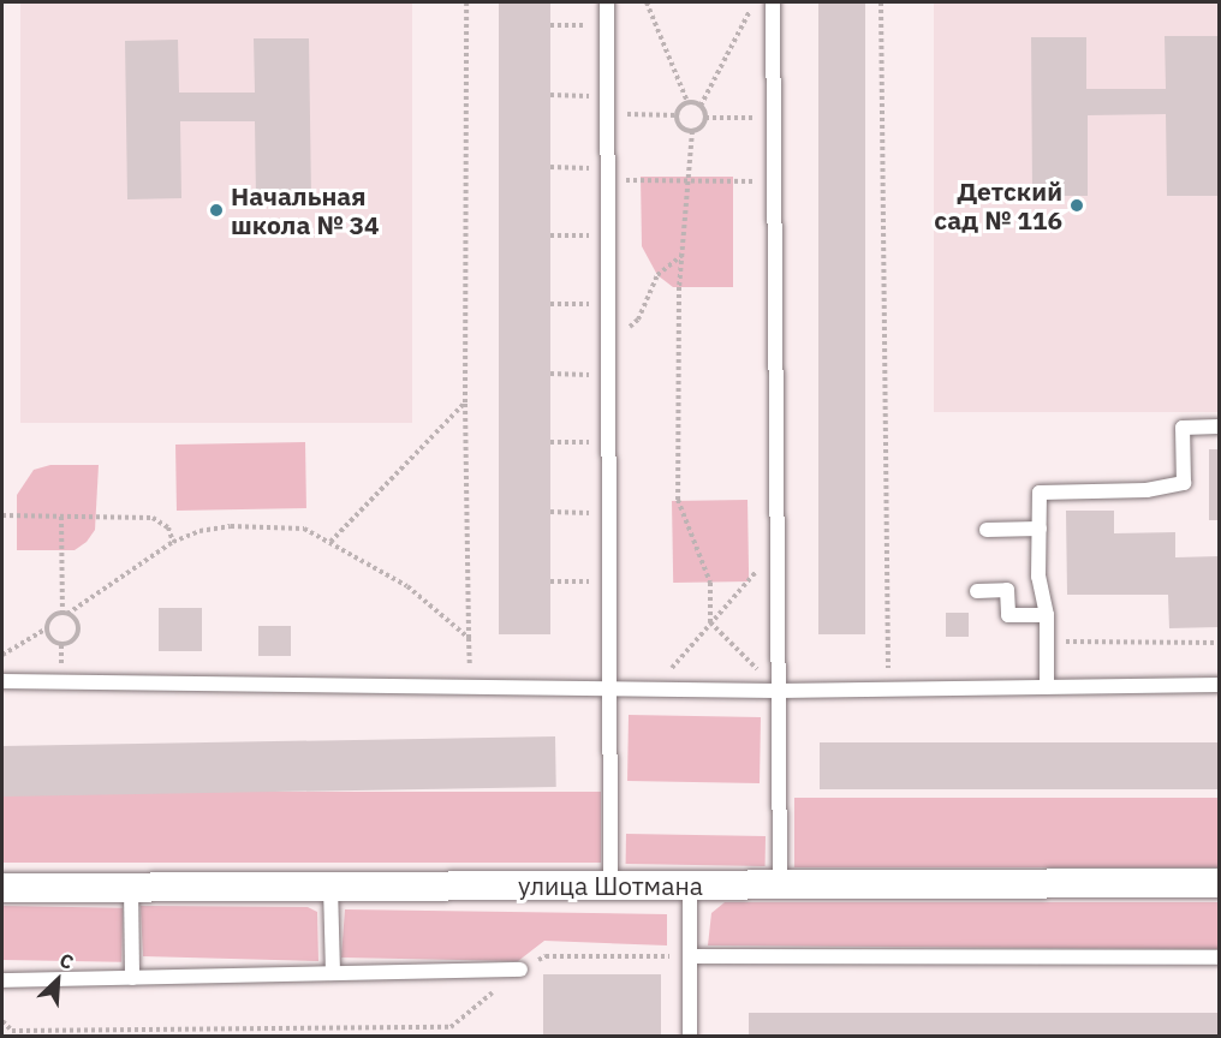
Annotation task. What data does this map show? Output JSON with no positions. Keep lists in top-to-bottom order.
{
  "streets": {
    "street": ["улица Шотмана"]
  },
  "places": ["Детский сад № 116", "Начальная школа № 34"],
  "north": "top right"
}
